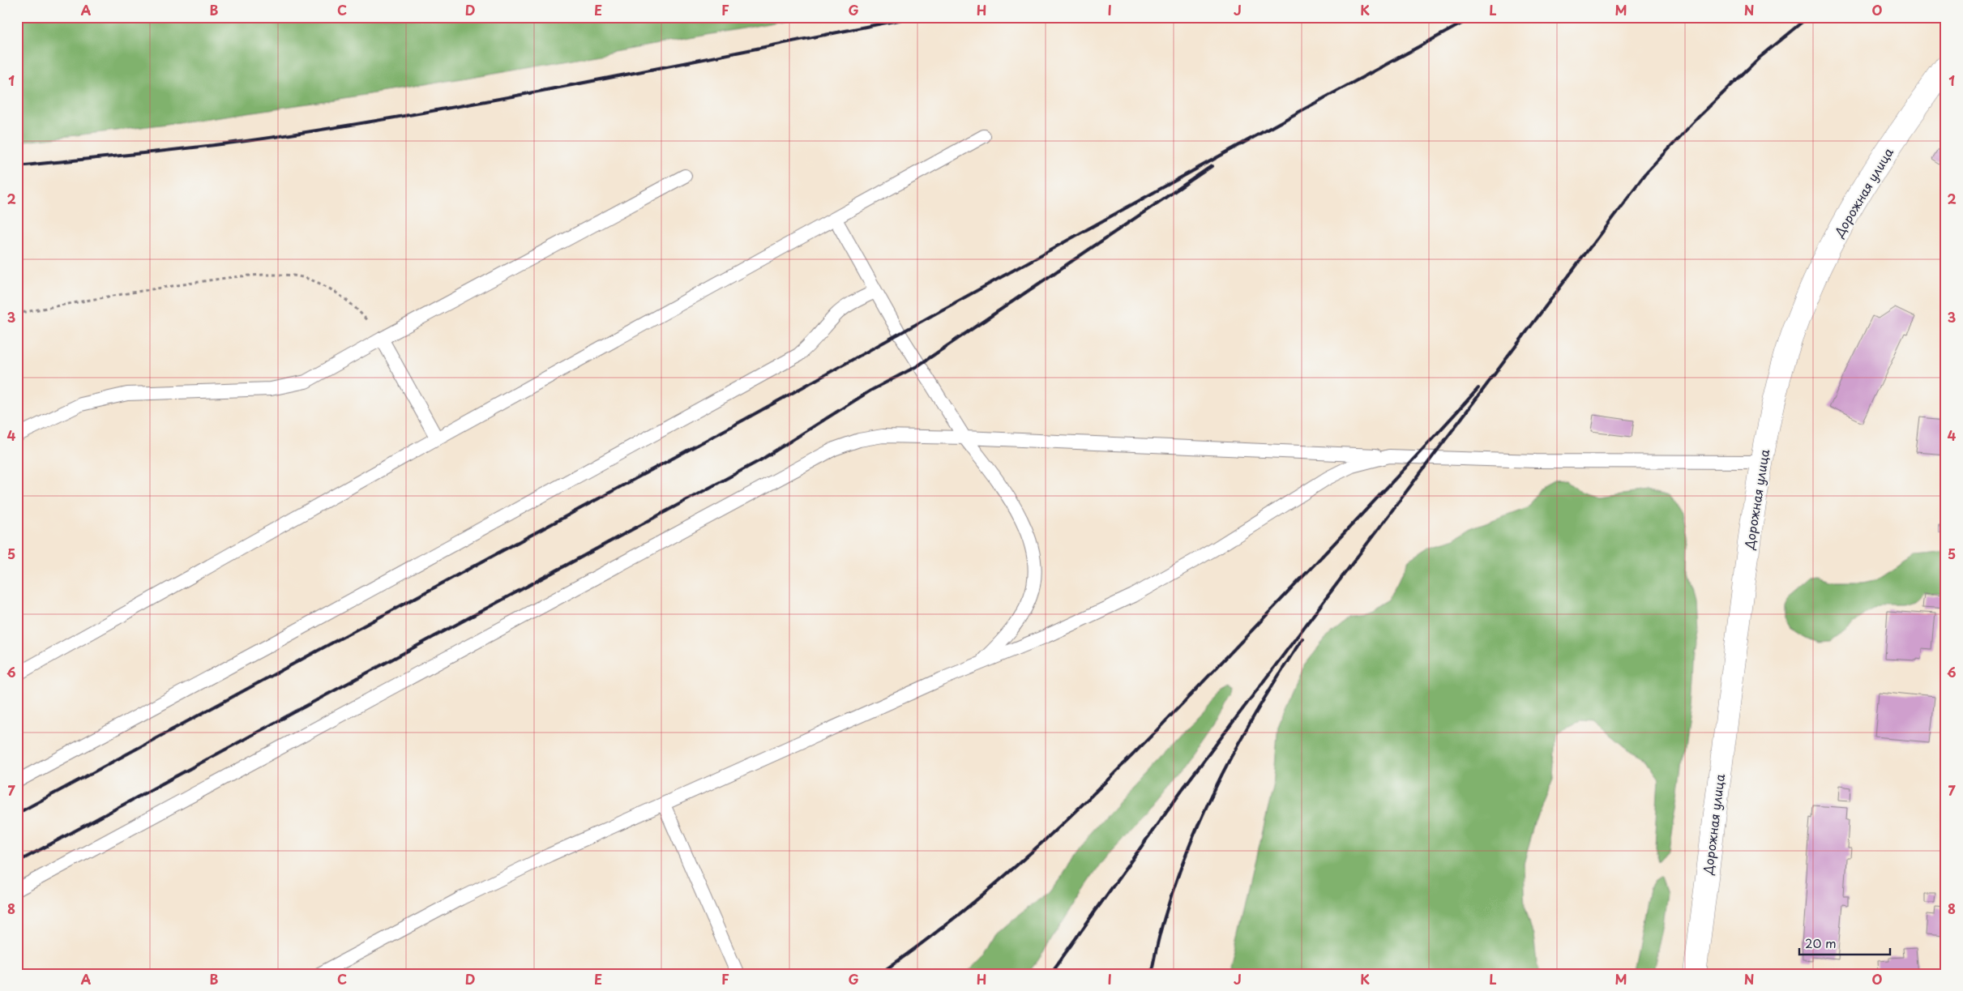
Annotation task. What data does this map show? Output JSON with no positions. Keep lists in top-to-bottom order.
{
  "streets": {
    "street": ["Дорожная улица"]
  },
  "scale_bar": "20 m",
  "grid": {
    "columns": [
      "A",
      "B",
      "C",
      "D",
      "E",
      "F",
      "G",
      "H",
      "I",
      "J",
      "K",
      "L",
      "M",
      "N",
      "O"
    ],
    "rows": [
      "1",
      "2",
      "3",
      "4",
      "5",
      "6",
      "7",
      "8"
    ]
  }
}
